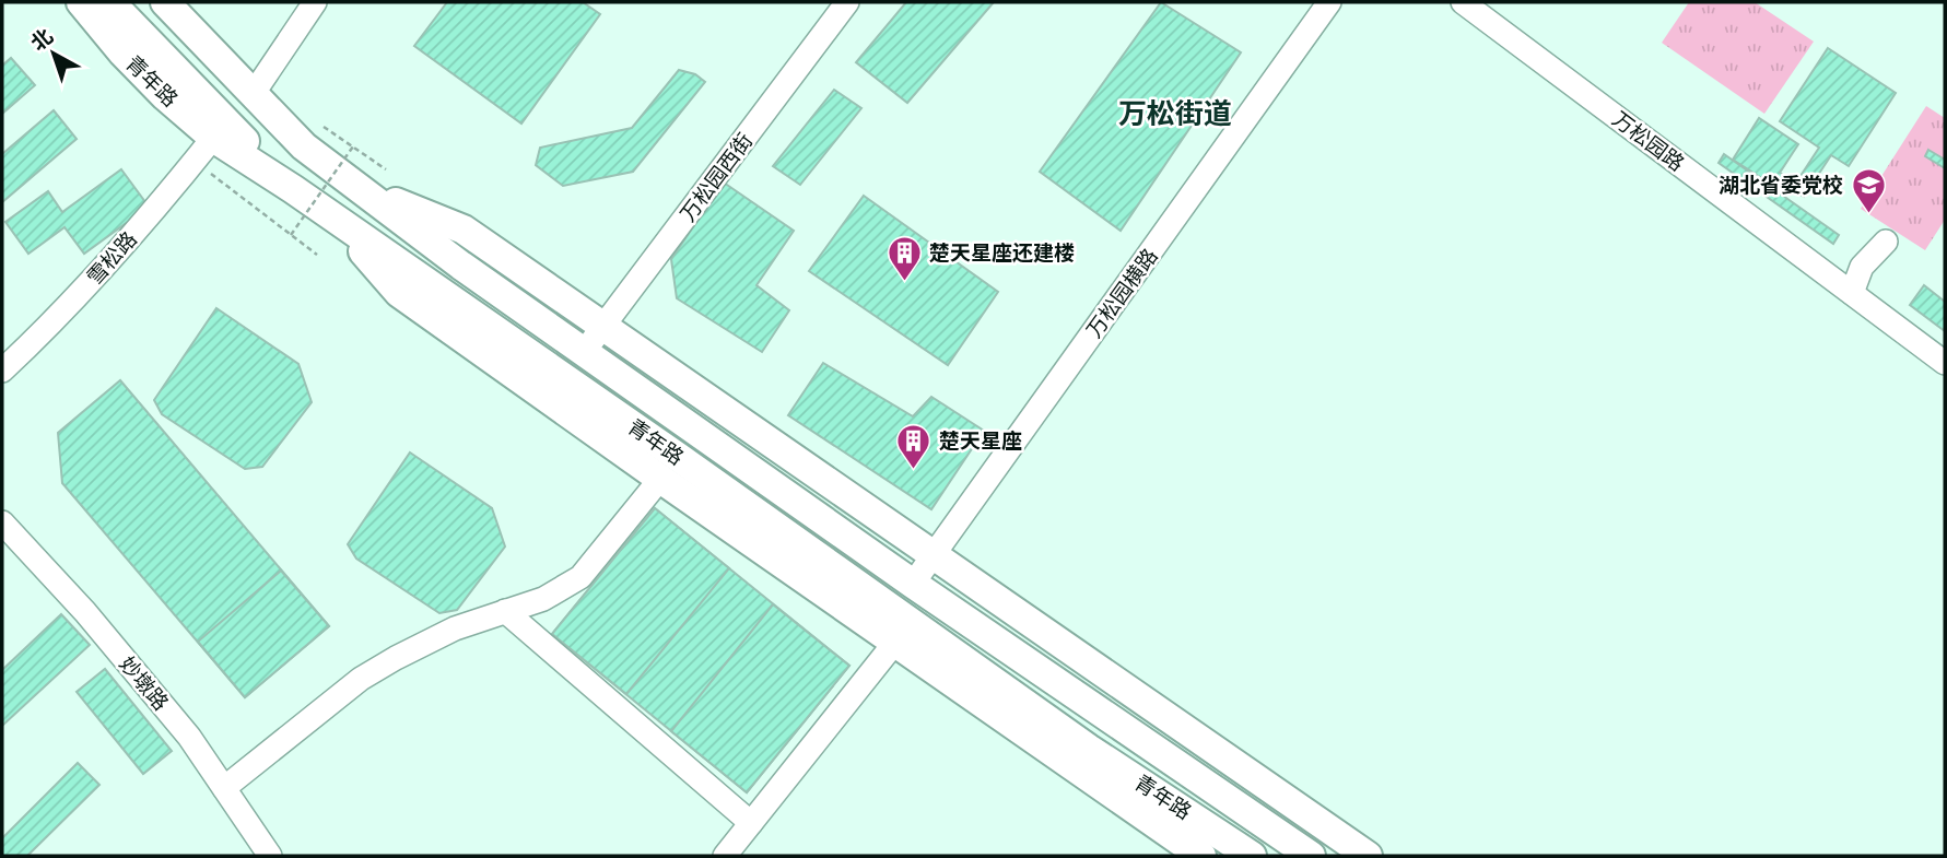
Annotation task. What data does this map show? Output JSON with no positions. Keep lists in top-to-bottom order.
{
  "streets": {
    "main road": ["青年路"],
    "street": [
      "万松园路",
      "万松园西街",
      "雪松路",
      "万松园横路",
      "妙墩路"
    ]
  },
  "crossings": [
    ["青年路", "万松园西街"],
    ["青年路", "雪松路"],
    ["青年路", "万松园横路"]
  ],
  "districts": ["万松街道"],
  "places": {
    "school or university": ["湖北省委党校"],
    "building": ["楚天星座还建楼", "楚天星座"]
  },
  "north": "top left"
}
